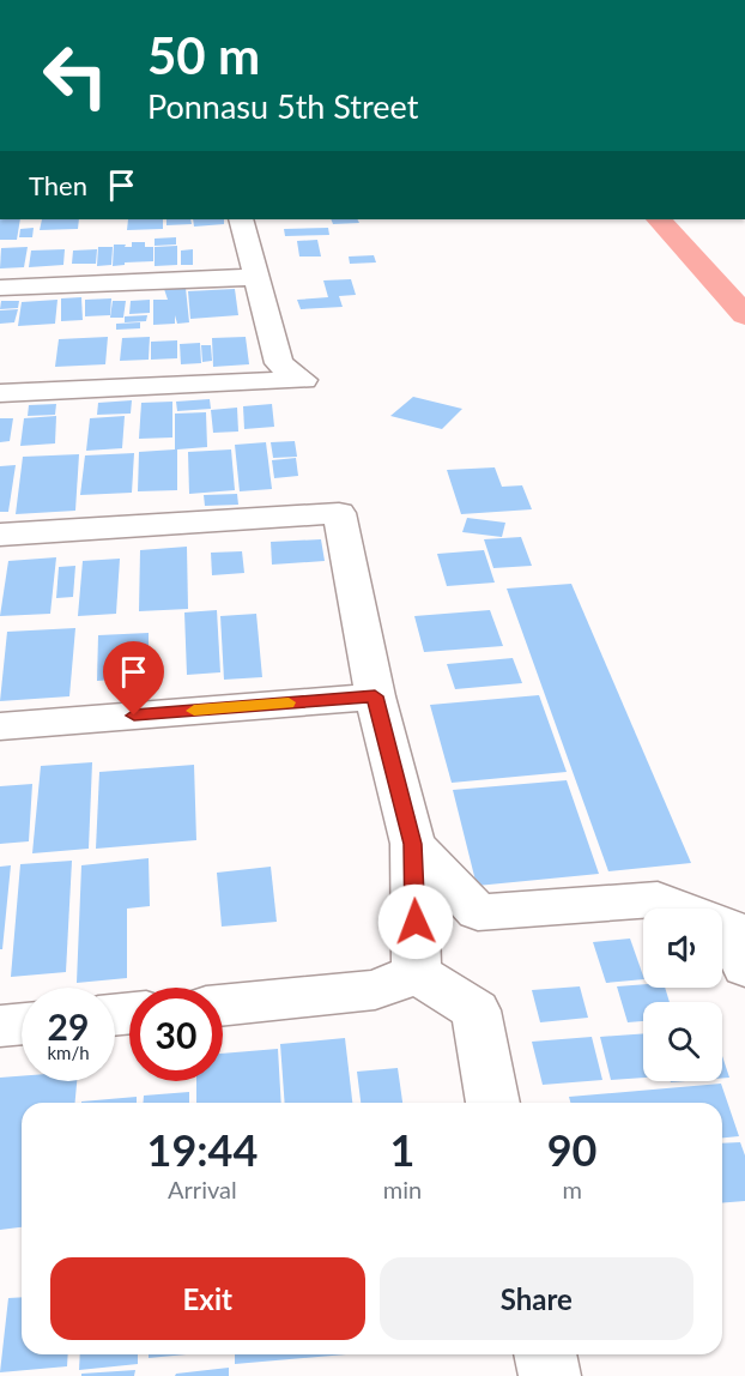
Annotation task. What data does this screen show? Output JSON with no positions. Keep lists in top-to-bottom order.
{
  "page": {
    "turn": ["50 m", "Ponnasu 5th Street"],
    "then": "Then",
    "speed": "29 km/h",
    "limit": "30",
    "eta": [
      "19:44",
      "Arrival",
      "1",
      "min",
      "90",
      "m"
    ],
    "buttons": ["Exit", "Share"]
  }
}
